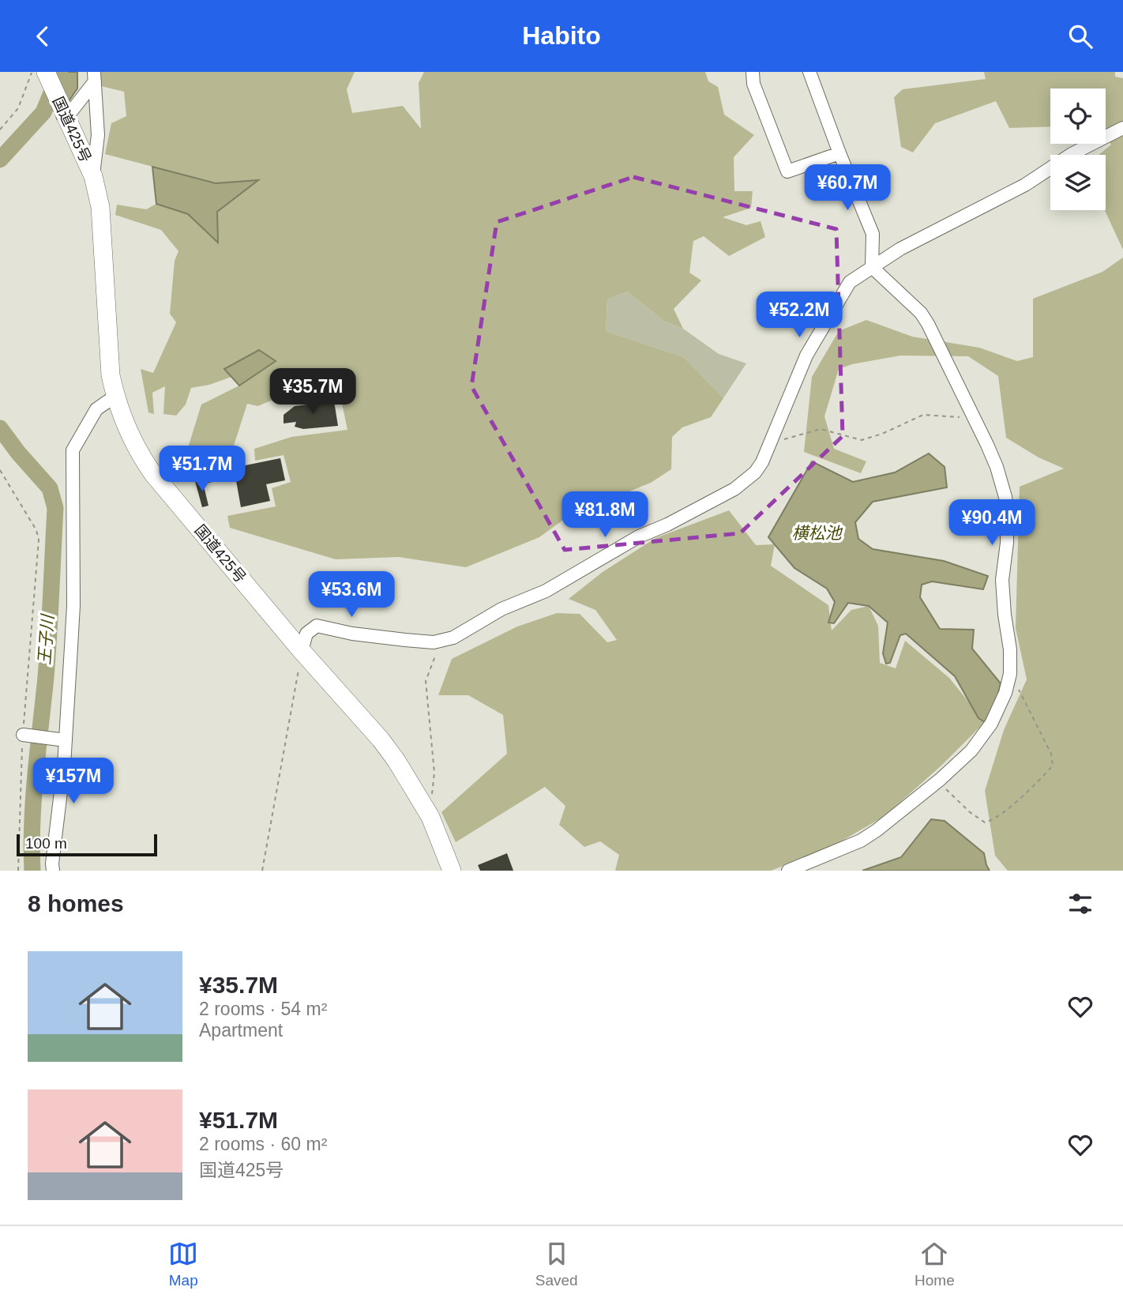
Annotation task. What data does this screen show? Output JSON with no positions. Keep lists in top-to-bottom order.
{
  "streets": {
    "highway": ["国道425号"]
  },
  "water": ["横松池", "王子川"],
  "scale_bar": "100 m",
  "page": {
    "header": "Habito",
    "price": [
      "¥60.7M",
      "¥52.2M",
      "¥35.7M",
      "¥51.7M",
      "¥81.8M",
      "¥90.4M",
      "¥53.6M",
      "¥157M"
    ],
    "scale": "100 m",
    "heading": "8 homes",
    "list": [
      {
        "name": "¥35.7M",
        "note": "2 rooms · 54 m² · Apartment"
      },
      {
        "name": "¥51.7M",
        "note": "2 rooms · 60 m² · 国道425号"
      }
    ],
    "tabs": ["Map", "Saved", "Home"]
  }
}
